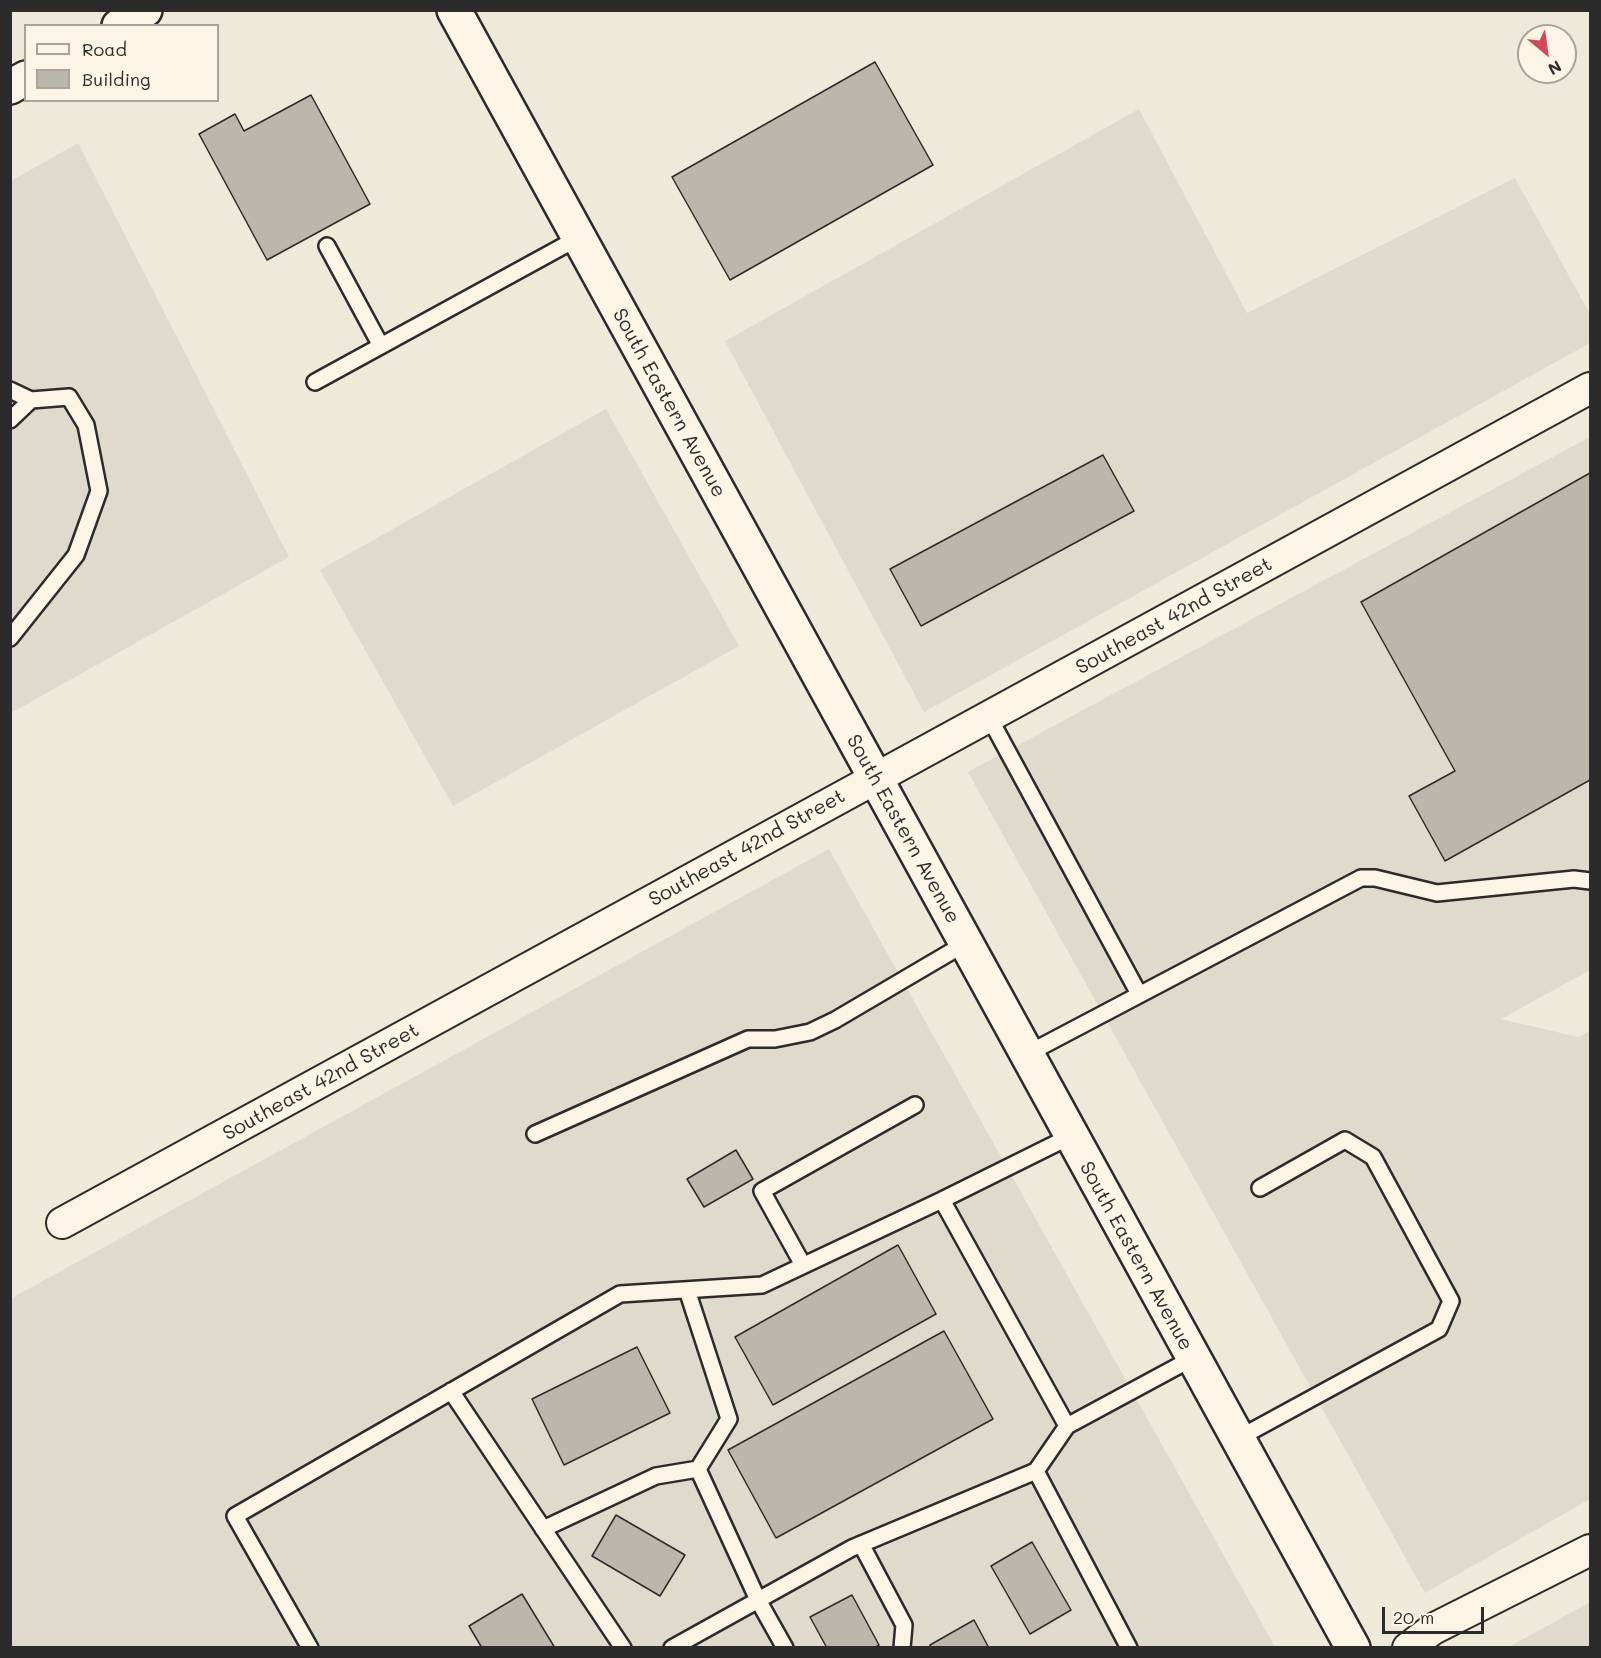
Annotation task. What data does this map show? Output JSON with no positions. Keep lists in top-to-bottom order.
{
  "streets": {
    "main road": ["South Eastern Avenue"],
    "street": ["Southeast 42nd Street"]
  },
  "crossings": [
    ["South Eastern Avenue", "Southeast 42nd Street"]
  ],
  "legend": ["Road", "Building"],
  "scale_bar": "20 m",
  "north": "bottom right"
}
